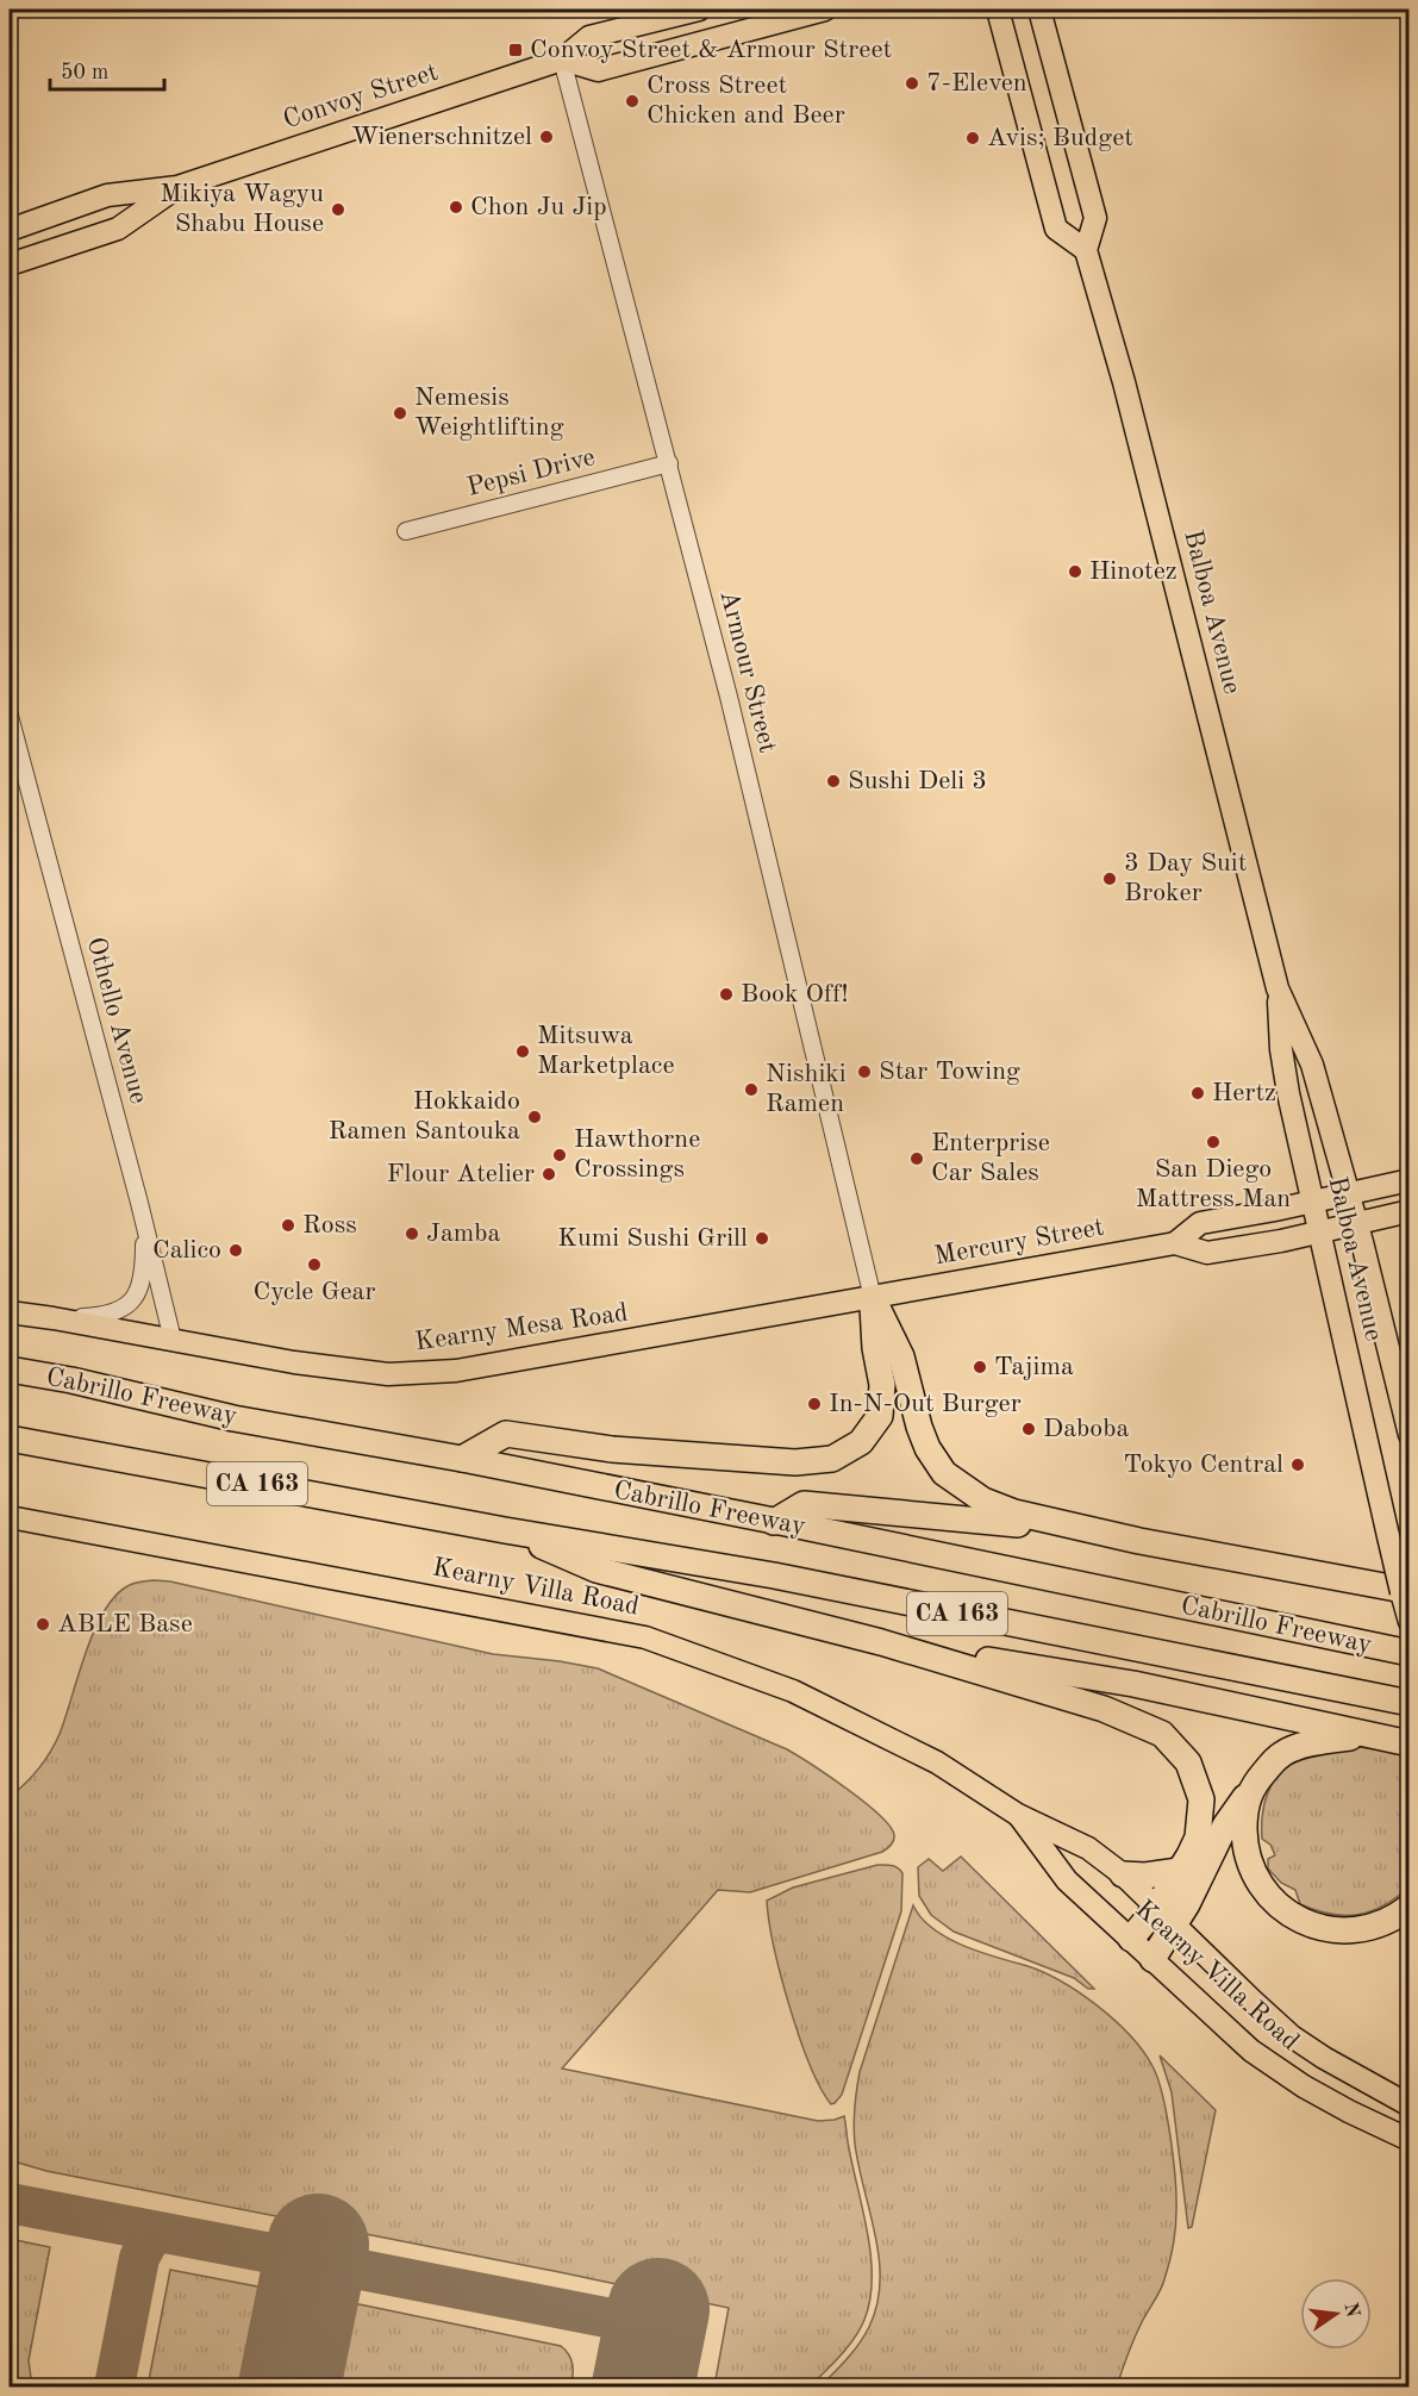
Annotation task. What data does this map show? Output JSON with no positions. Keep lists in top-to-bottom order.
{
  "streets": {
    "highway": ["Cabrillo Freeway", "CA 163"],
    "main road": [
      "Convoy Street",
      "Balboa Avenue",
      "Mercury Street",
      "Kearny Mesa Road",
      "Kearny Villa Road"
    ],
    "street": ["Pepsi Drive", "Armour Street", "Othello Avenue"]
  },
  "crossings": [
    ["Convoy Street", "Armour Street"],
    ["Pepsi Drive", "Armour Street"],
    ["Balboa Avenue", "Mercury Street"],
    ["Armour Street", "Mercury Street"],
    ["Armour Street", "Kearny Mesa Road"],
    ["Othello Avenue", "Kearny Mesa Road"],
    ["Mercury Street", "Kearny Mesa Road"]
  ],
  "places": {
    "transit": ["Convoy Street & Armour Street"],
    "other": [
      "7-Eleven",
      "Cross Street Chicken and Beer",
      "Wienerschnitzel",
      "Avis; Budget",
      "Chon Ju Jip",
      "Mikiya Wagyu Shabu House",
      "Nemesis Weightlifting",
      "Hinotez",
      "Sushi Deli 3",
      "3 Day Suit Broker",
      "Book Off!",
      "Mitsuwa Marketplace",
      "Star Towing",
      "Nishiki Ramen",
      "Hertz",
      "Hokkaido Ramen Santouka",
      "San Diego Mattress Man",
      "Hawthorne Crossings",
      "Enterprise Car Sales",
      "Flour Atelier",
      "Ross",
      "Jamba",
      "Kumi Sushi Grill",
      "Calico",
      "Cycle Gear",
      "Tajima",
      "In-N-Out Burger",
      "Daboba",
      "Tokyo Central",
      "ABLE Base"
    ]
  },
  "scale_bar": "50 m",
  "north": "right"
}
